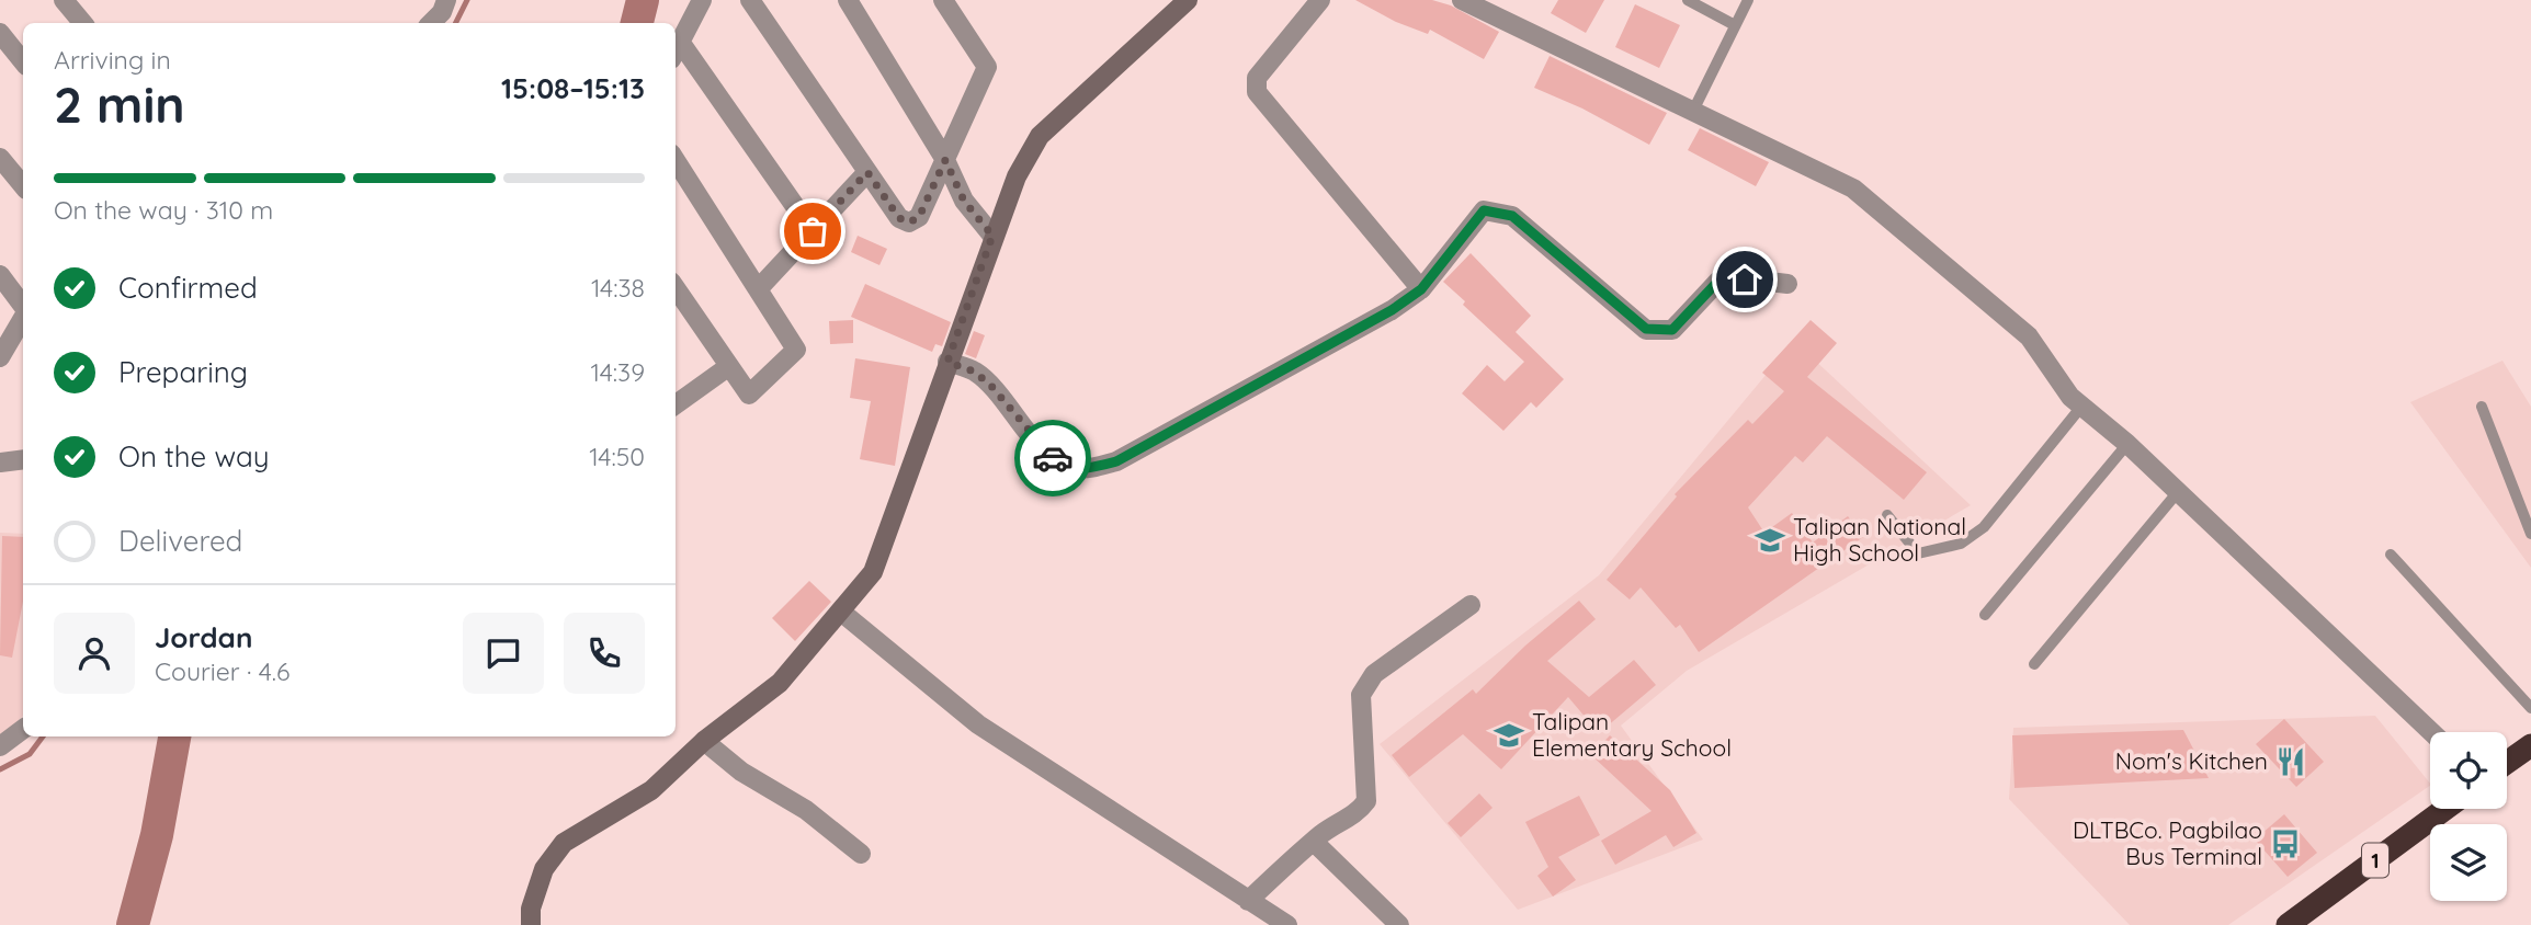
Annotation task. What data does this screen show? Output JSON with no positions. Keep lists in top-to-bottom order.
{
  "streets": {
    "highway": ["1"]
  },
  "places": {
    "school or university": ["Talipan National High School", "Talipan Elementary School"],
    "restaurant": ["Nom's Kitchen"],
    "bus stop": ["DLTBCo. Pagbilao Bus Terminal"]
  },
  "page": {
    "heading": ["2 min", "Arriving in", "15:08–15:13"],
    "panel": ["Jordan", "Courier · 4.6"],
    "bar": "On the way · 310 m",
    "list": [
      ["Confirmed", "14:38"],
      ["Preparing", "14:39"],
      ["On the way", "14:50"],
      "Delivered"
    ]
  }
}
